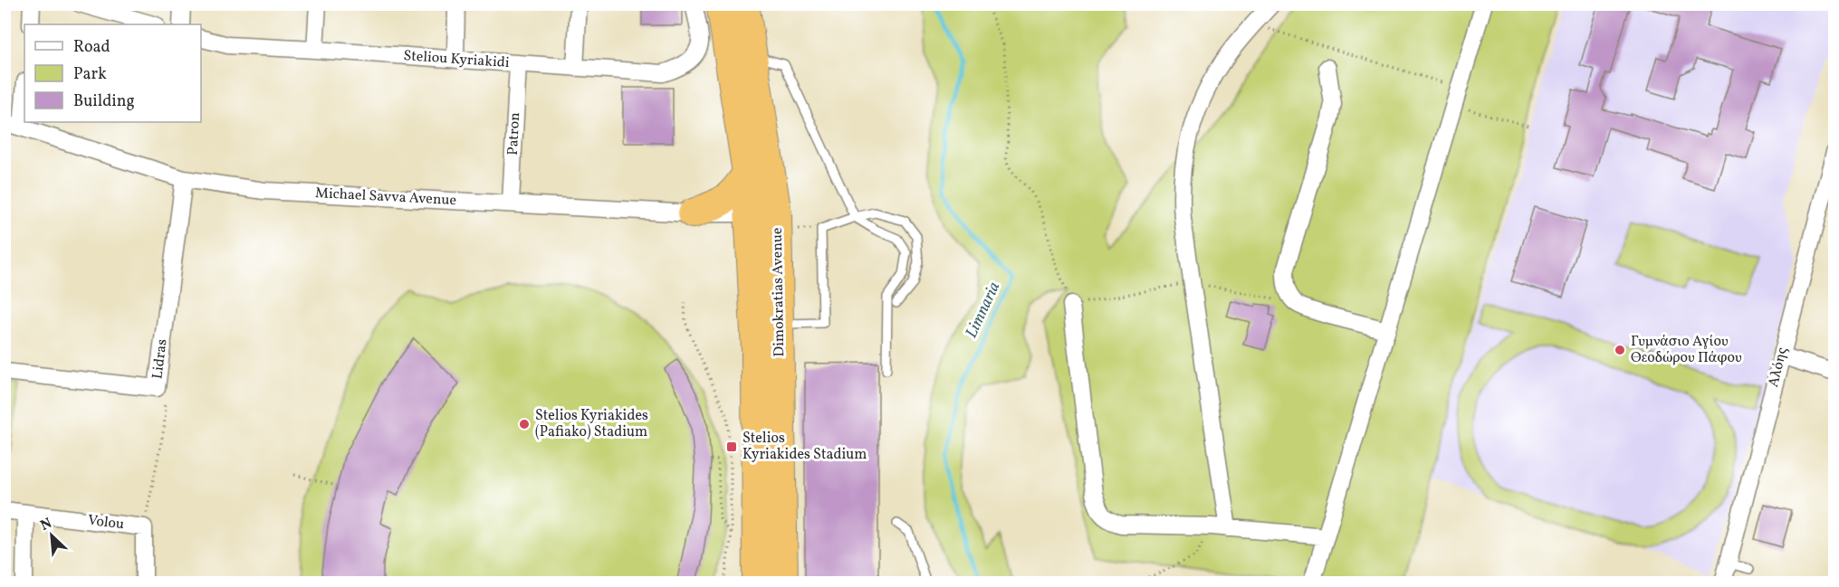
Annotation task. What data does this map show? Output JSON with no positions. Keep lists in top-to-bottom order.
{
  "streets": {
    "highway": ["Dimokratias Avenue"],
    "street": [
      "Steliou Kyriakidi",
      "Patron",
      "Michael Savva Avenue",
      "Lidras",
      "Αλόης",
      "Volou"
    ]
  },
  "crossings": [
    ["Steliou Kyriakidi", "Patron"],
    ["Patron", "Michael Savva Avenue"],
    ["Michael Savva Avenue", "Dimokratias Avenue"],
    ["Michael Savva Avenue", "Lidras"]
  ],
  "water": ["Limnaria"],
  "places": {
    "other": ["Γυμνάσιο Αγίου Θεοδώρου Πάφου", "Stelios Kyriakides (Pafiako) Stadium"],
    "transit": ["Stelios Kyriakides Stadium"]
  },
  "legend": ["Road", "Park", "Building"],
  "north": "top left"
}
